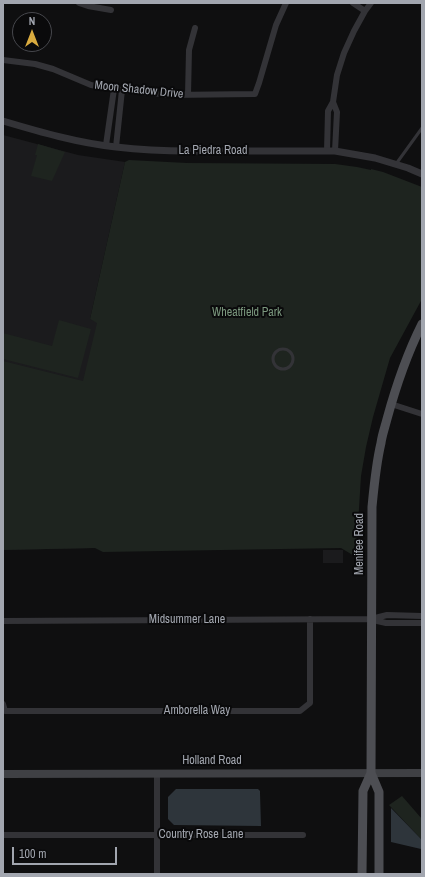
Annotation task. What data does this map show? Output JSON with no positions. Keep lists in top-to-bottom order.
{
  "streets": {
    "main road": ["Menifee Road", "Holland Road"],
    "street": [
      "Moon Shadow Drive",
      "La Piedra Road",
      "Midsummer Lane",
      "Amborella Way",
      "Country Rose Lane"
    ]
  },
  "crossings": [
    ["Menifee Road", "Midsummer Lane"],
    ["Menifee Road", "Holland Road"],
    ["Midsummer Lane", "Amborella Way"]
  ],
  "parks": ["Wheatfield Park"],
  "scale_bar": "100 m",
  "north": "top"
}
